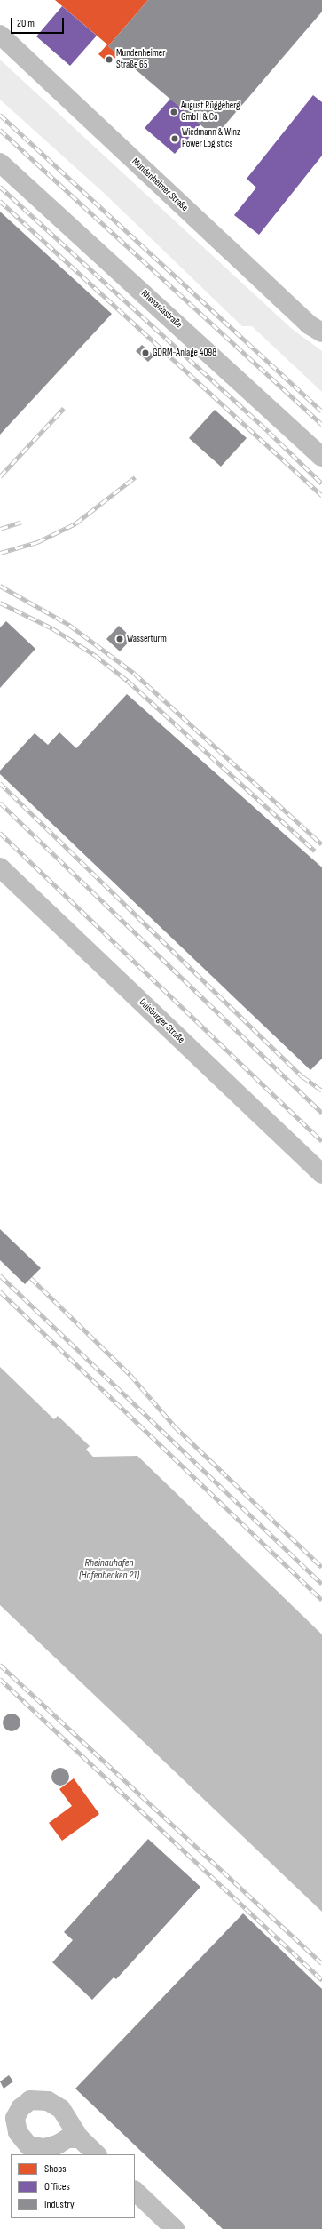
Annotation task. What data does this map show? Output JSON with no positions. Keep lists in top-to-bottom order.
{
  "streets": {
    "street": ["Mundenheimer Straße", "Rhenaniastraße", "Duisburger Straße"]
  },
  "water": ["Rheinauhafen (Hafenbecken 21)"],
  "places": [
    "Mundenheimer Straße 65",
    "August Rüggeberg GmbH & Co",
    "Wiedmann & Winz Power Logistics",
    "GDRM-Anlage 4098",
    "Wasserturm"
  ],
  "legend": ["Shops", "Offices", "Industry"],
  "scale_bar": "20 m"
}
